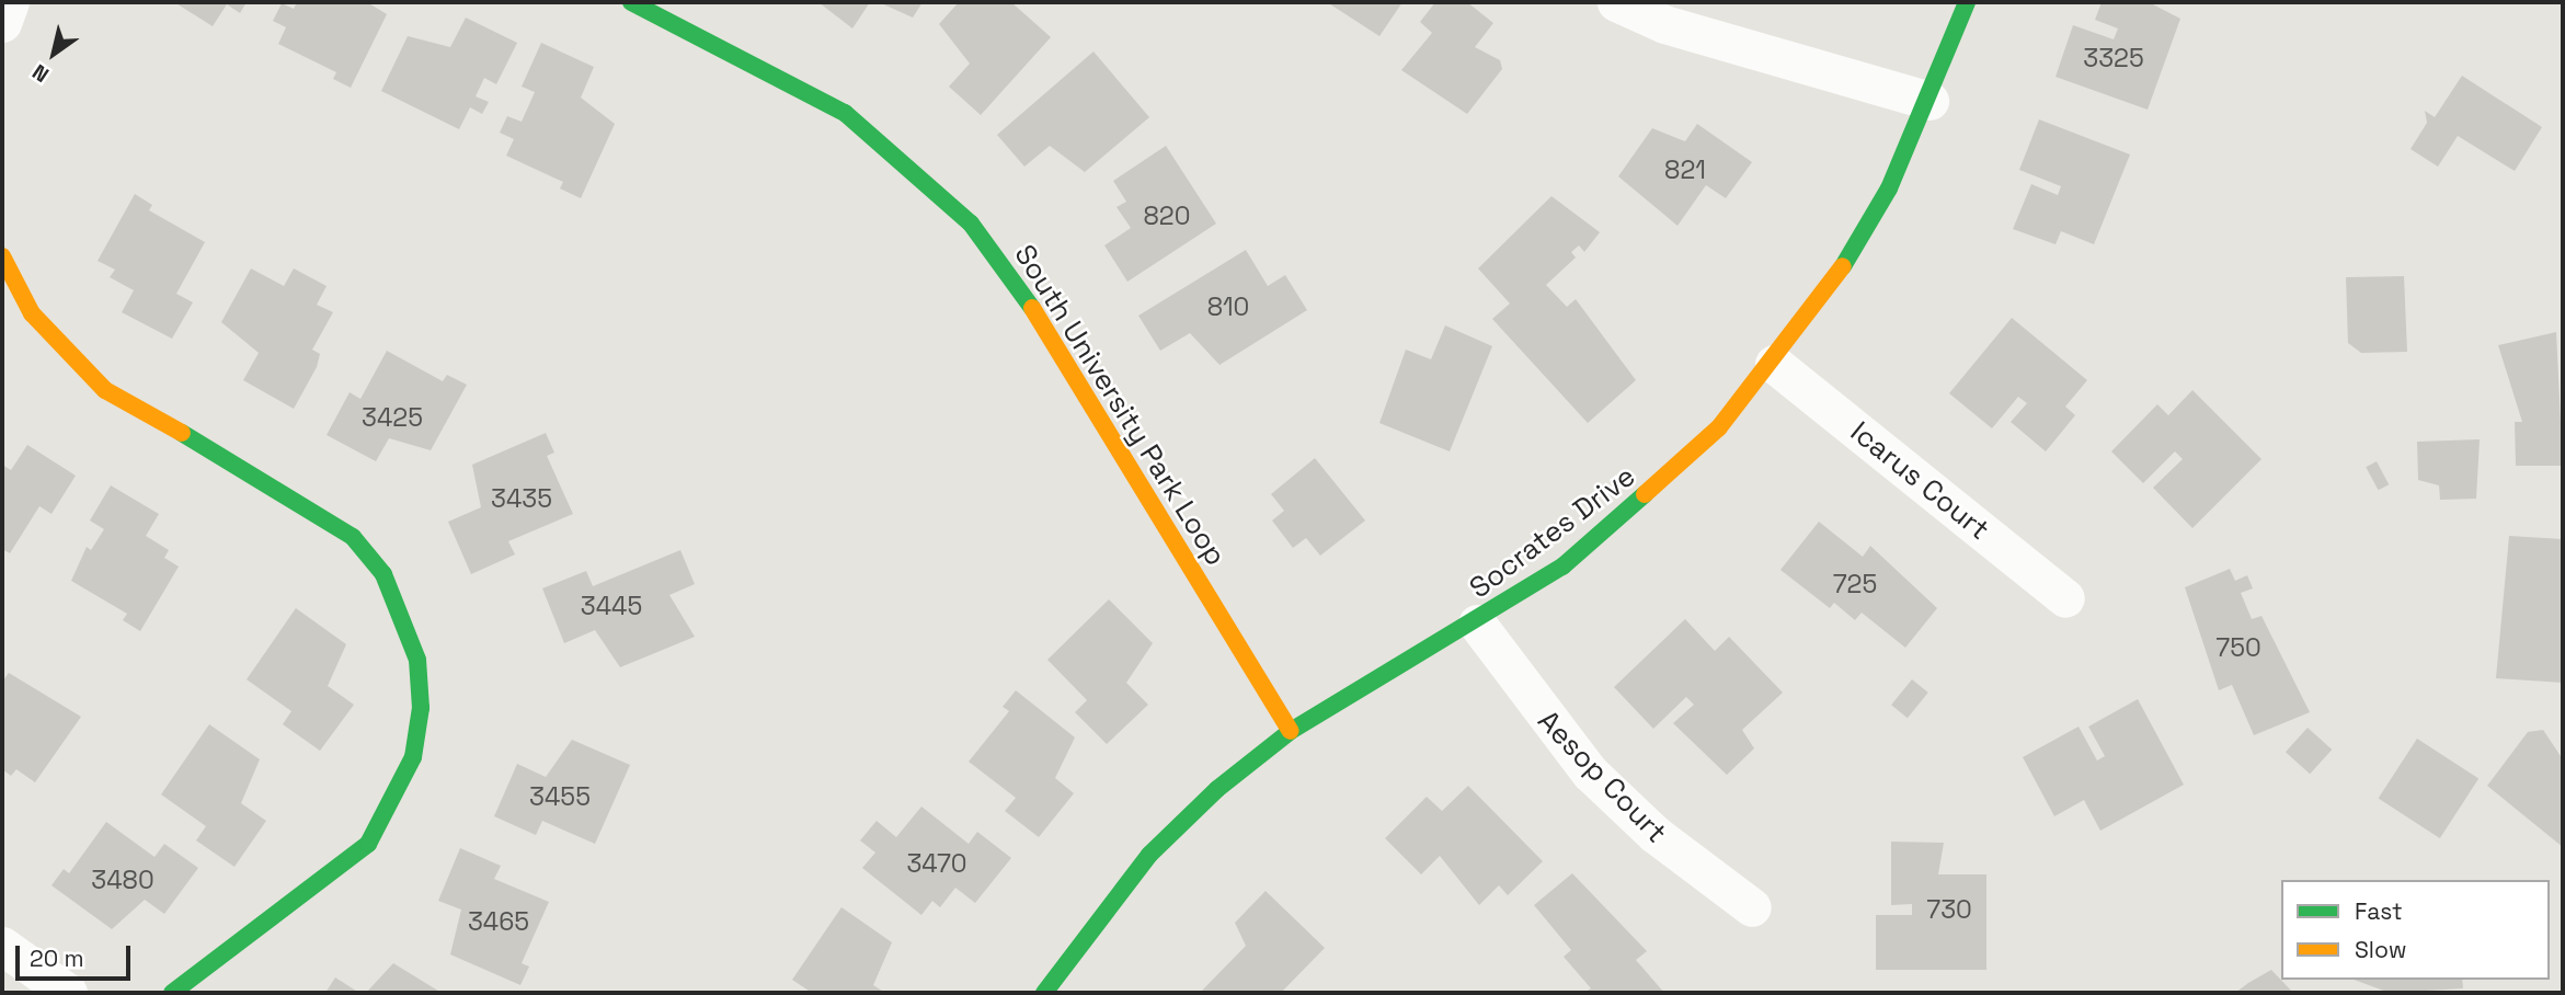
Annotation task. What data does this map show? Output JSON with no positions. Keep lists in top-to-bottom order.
{
  "streets": {
    "street": [
      "South University Park Loop",
      "Icarus Court",
      "Socrates Drive",
      "Aesop Court"
    ]
  },
  "crossings": [
    ["South University Park Loop", "Socrates Drive"],
    ["Icarus Court", "Socrates Drive"],
    ["Socrates Drive", "Aesop Court"]
  ],
  "house_numbers": [
    "3325",
    "821",
    "820",
    "810",
    "3425",
    "3435",
    "725",
    "3445",
    "750",
    "3455",
    "3470",
    "3480",
    "730",
    "3465"
  ],
  "legend": ["Fast", "Slow"],
  "scale_bar": "20 m",
  "north": "bottom left"
}
